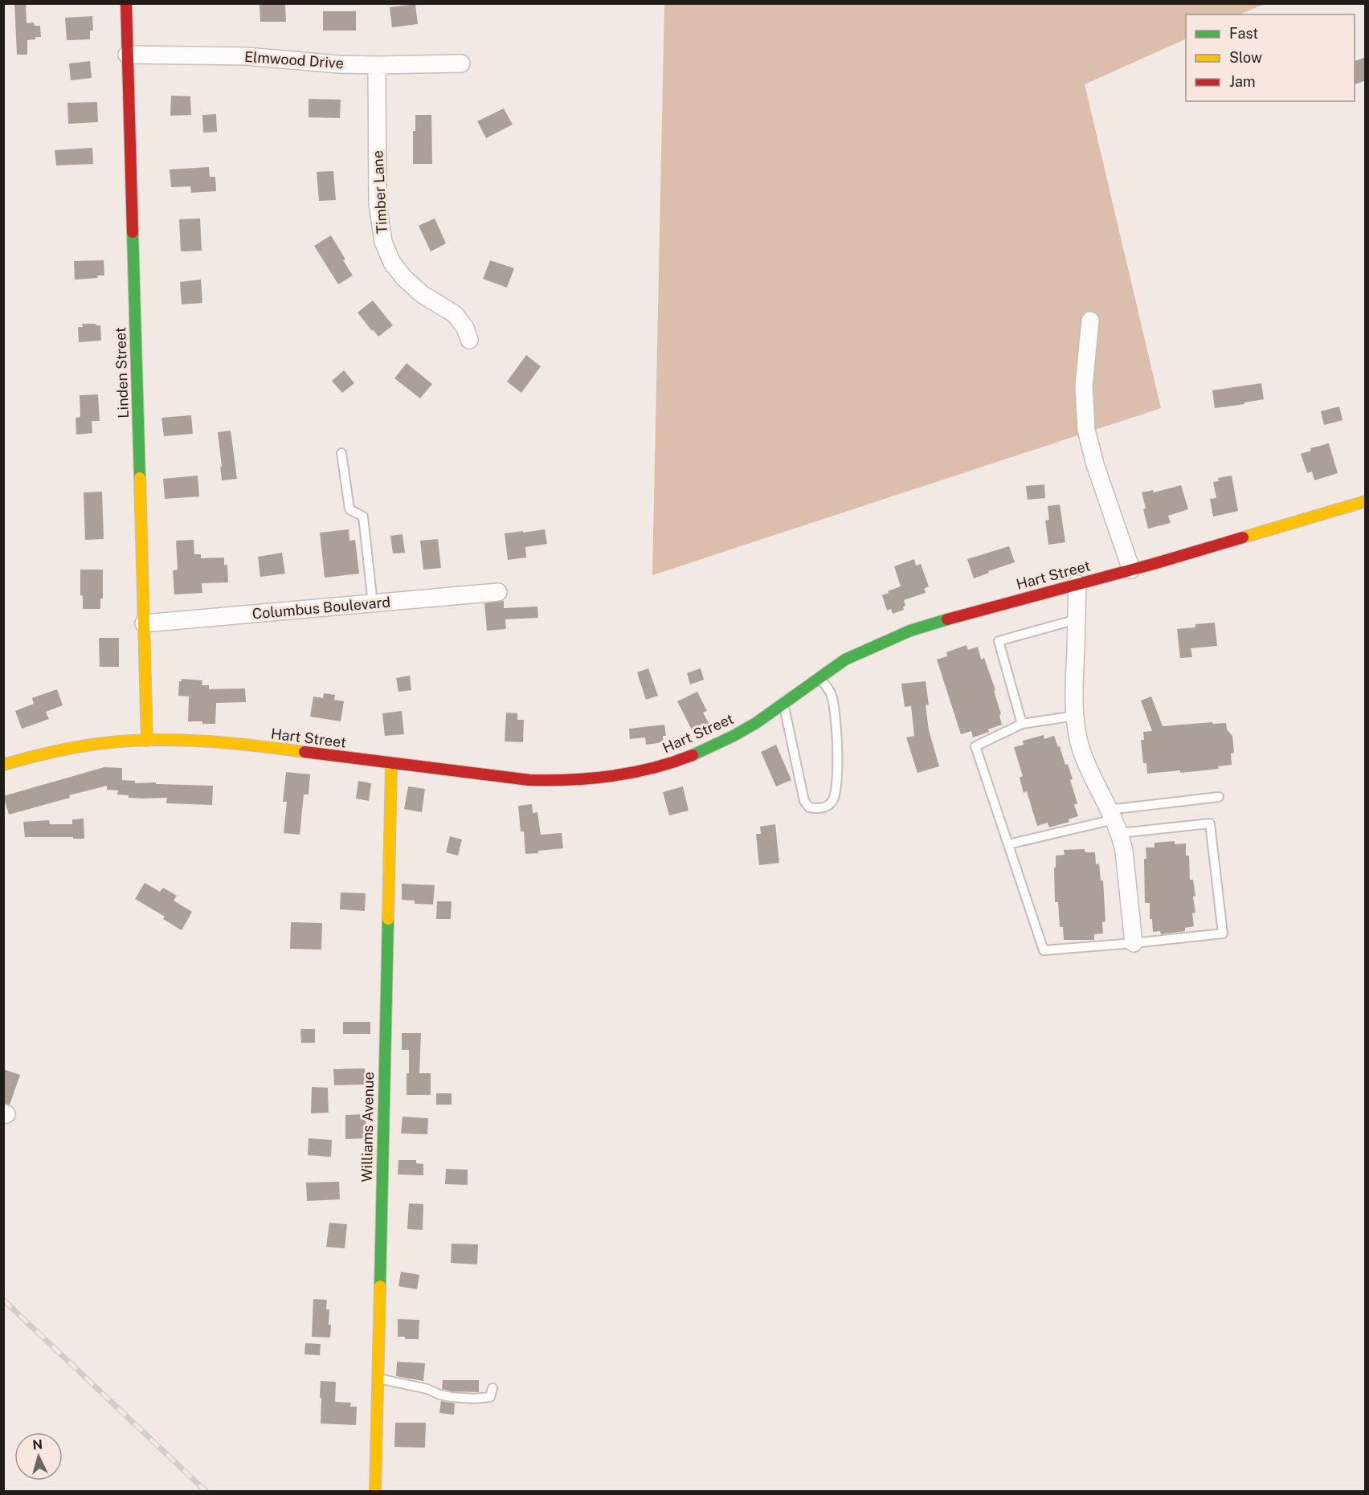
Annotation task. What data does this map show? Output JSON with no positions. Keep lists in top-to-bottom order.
{
  "streets": {
    "street": [
      "Elmwood Drive",
      "Timber Lane",
      "Linden Street",
      "Hart Street",
      "Columbus Boulevard",
      "Williams Avenue"
    ]
  },
  "crossings": [
    ["Elmwood Drive", "Timber Lane"],
    ["Elmwood Drive", "Linden Street"],
    ["Linden Street", "Hart Street"],
    ["Linden Street", "Columbus Boulevard"],
    ["Hart Street", "Williams Avenue"]
  ],
  "legend": ["Fast", "Slow", "Jam"],
  "north": "top"
}
